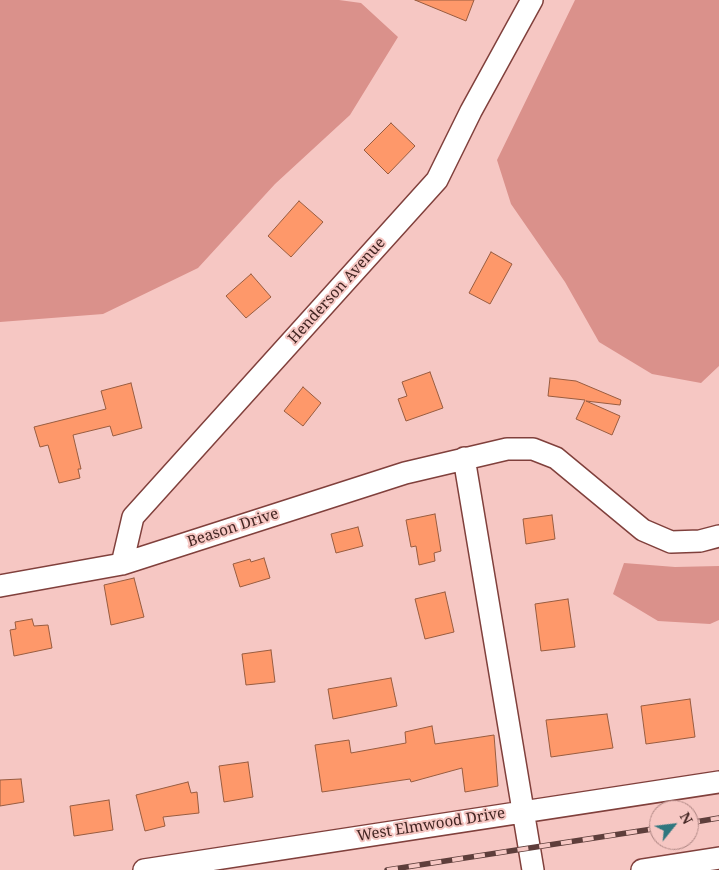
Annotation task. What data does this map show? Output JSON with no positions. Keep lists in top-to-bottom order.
{
  "streets": {
    "street": ["Henderson Avenue", "Beason Drive", "West Elmwood Drive"]
  },
  "crossings": [
    ["Henderson Avenue", "Beason Drive"]
  ],
  "north": "top right"
}
